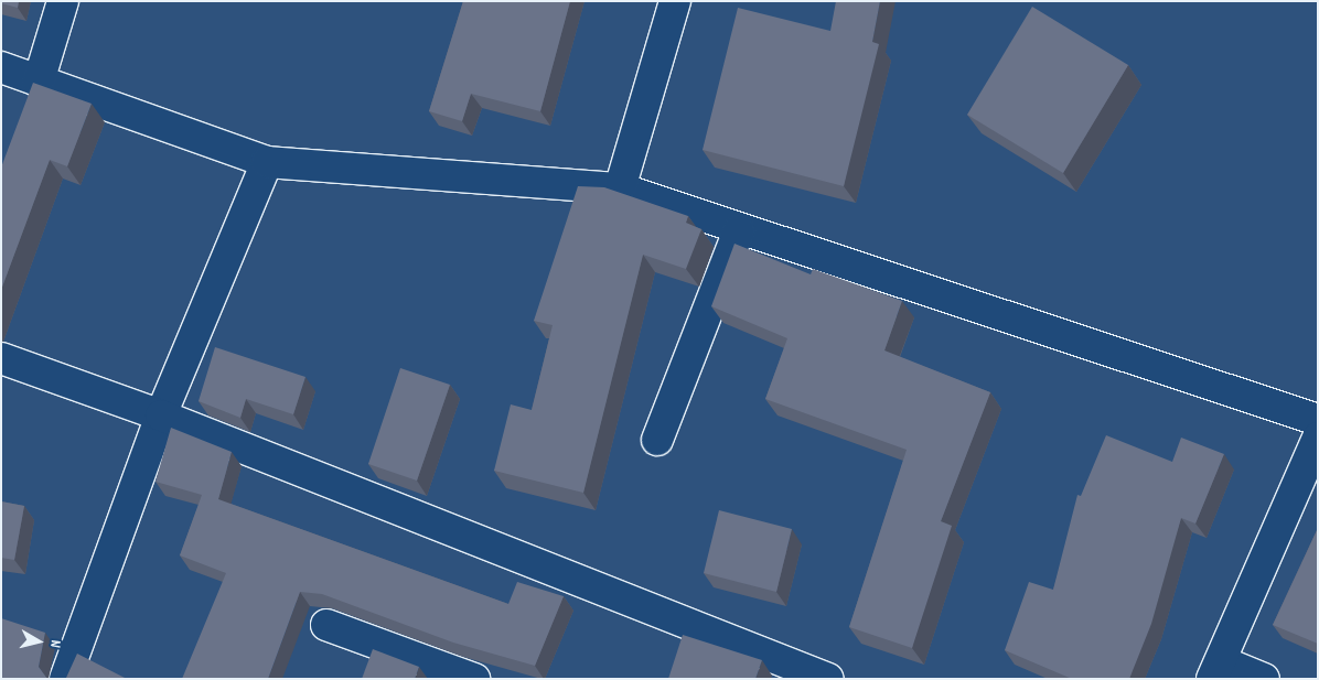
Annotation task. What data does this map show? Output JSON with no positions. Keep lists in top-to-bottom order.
{
  "north": "right"
}
